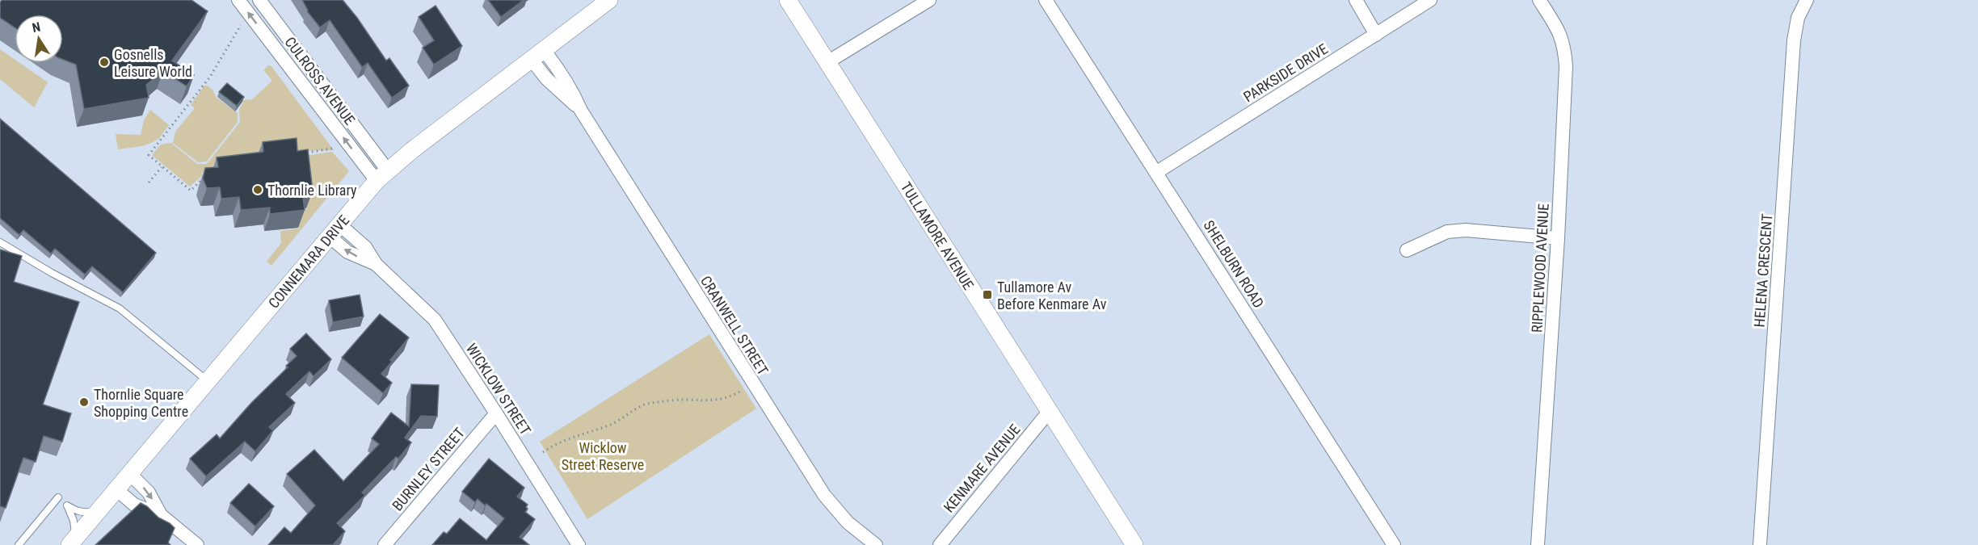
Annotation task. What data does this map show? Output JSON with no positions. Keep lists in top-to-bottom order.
{
  "streets": {
    "street": [
      "PARKSIDE DRIVE",
      "CULROSS AVENUE",
      "TULLAMORE AVENUE",
      "CONNEMARA DRIVE",
      "SHELBURN ROAD",
      "RIPPLEWOOD AVENUE",
      "HELENA CRESCENT",
      "CRANWELL STREET",
      "WICKLOW STREET",
      "KENMARE AVENUE",
      "BURNLEY STREET"
    ]
  },
  "crossings": [
    ["PARKSIDE DRIVE", "SHELBURN ROAD"],
    ["CULROSS AVENUE", "CONNEMARA DRIVE"],
    ["TULLAMORE AVENUE", "KENMARE AVENUE"],
    ["CONNEMARA DRIVE", "CRANWELL STREET"],
    ["CONNEMARA DRIVE", "WICKLOW STREET"],
    ["WICKLOW STREET", "BURNLEY STREET"]
  ],
  "parks": ["Wicklow Street Reserve"],
  "places": {
    "other": ["Gosnells Leisure World", "Thornlie Library", "Thornlie Square Shopping Centre"],
    "transit": ["Tullamore Av Before Kenmare Av"]
  },
  "north": "top"
}
